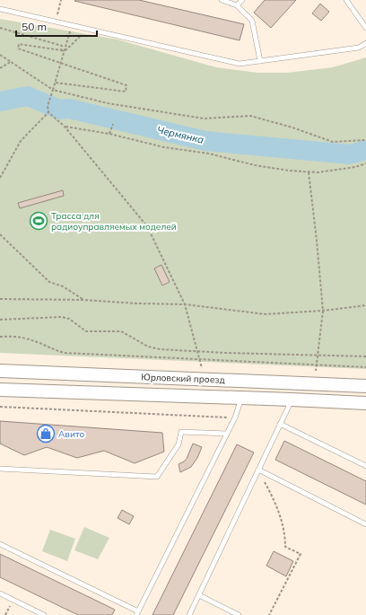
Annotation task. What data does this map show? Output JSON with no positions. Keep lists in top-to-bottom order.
{
  "streets": {
    "main road": ["Юрловский проезд"]
  },
  "water": ["Чермянка"],
  "places": {
    "sports": ["Трасса для радиоуправляемых моделей"],
    "shop": ["Авито"]
  },
  "scale_bar": "50 m"
}
